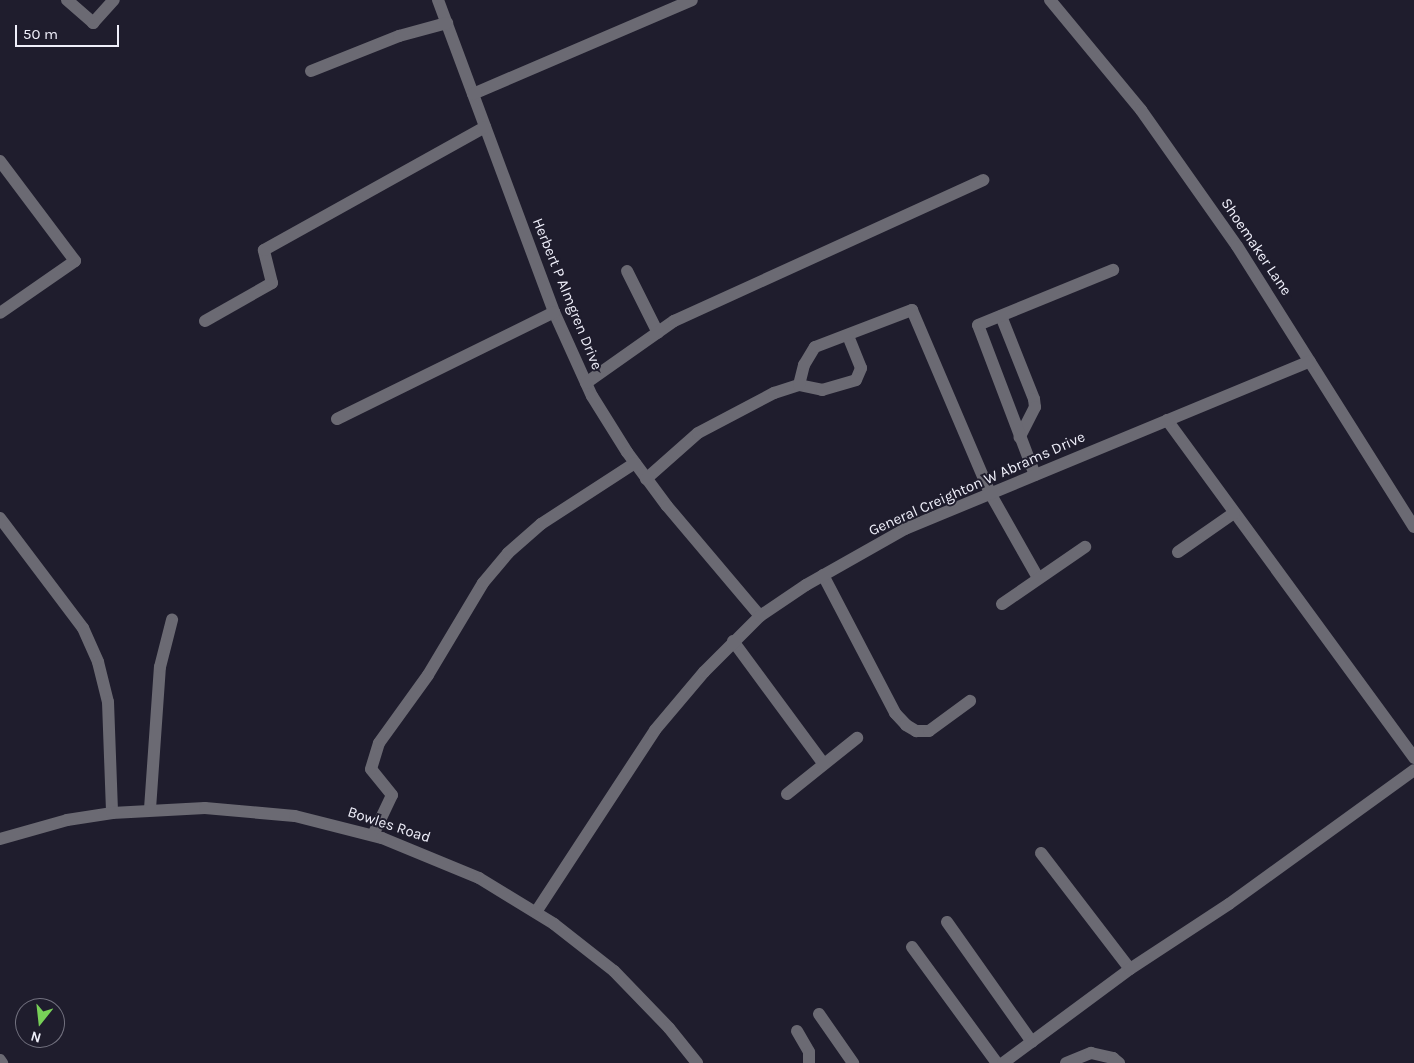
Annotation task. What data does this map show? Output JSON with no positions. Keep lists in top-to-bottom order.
{
  "streets": {
    "street": [
      "Shoemaker Lane",
      "Herbert P Almgren Drive",
      "General Creighton W Abrams Drive",
      "Bowles Road"
    ]
  },
  "crossings": [
    ["Shoemaker Lane", "General Creighton W Abrams Drive"],
    ["Herbert P Almgren Drive", "General Creighton W Abrams Drive"],
    ["General Creighton W Abrams Drive", "Bowles Road"]
  ],
  "scale_bar": "50 m",
  "north": "bottom"
}
